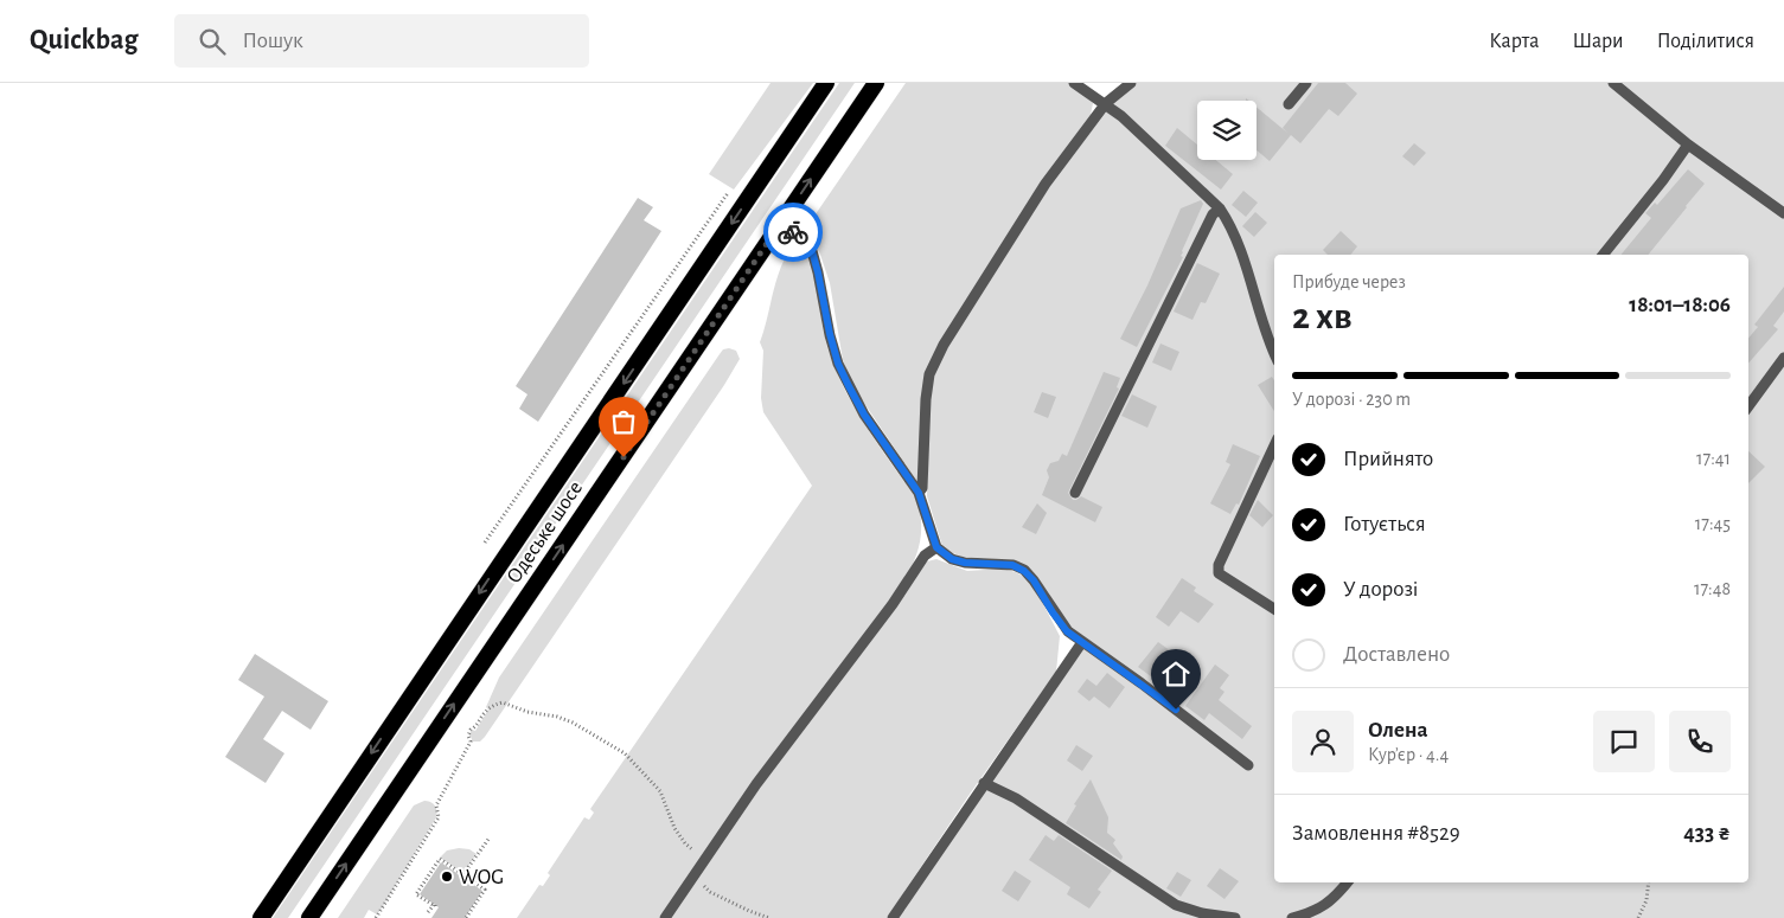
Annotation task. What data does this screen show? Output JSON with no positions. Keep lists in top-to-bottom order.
{
  "streets": {
    "highway": ["Одеське шосе"]
  },
  "places": ["WOG"],
  "page": {
    "header": "Quickbag",
    "search": "Пошук",
    "nav": ["Карта", "Шари", "Поділитися"],
    "heading": ["2 хв", "Прибуде через", "18:01–18:06"],
    "panel": [
      "Олена",
      "Кур’єр · 4.4",
      "Замовлення #8529",
      "433 ₴"
    ],
    "bar": "У дорозі · 230 m",
    "list": [
      ["Прийнято", "17:41"],
      ["Готується", "17:45"],
      ["У дорозі", "17:48"],
      "Доставлено"
    ]
  }
}
